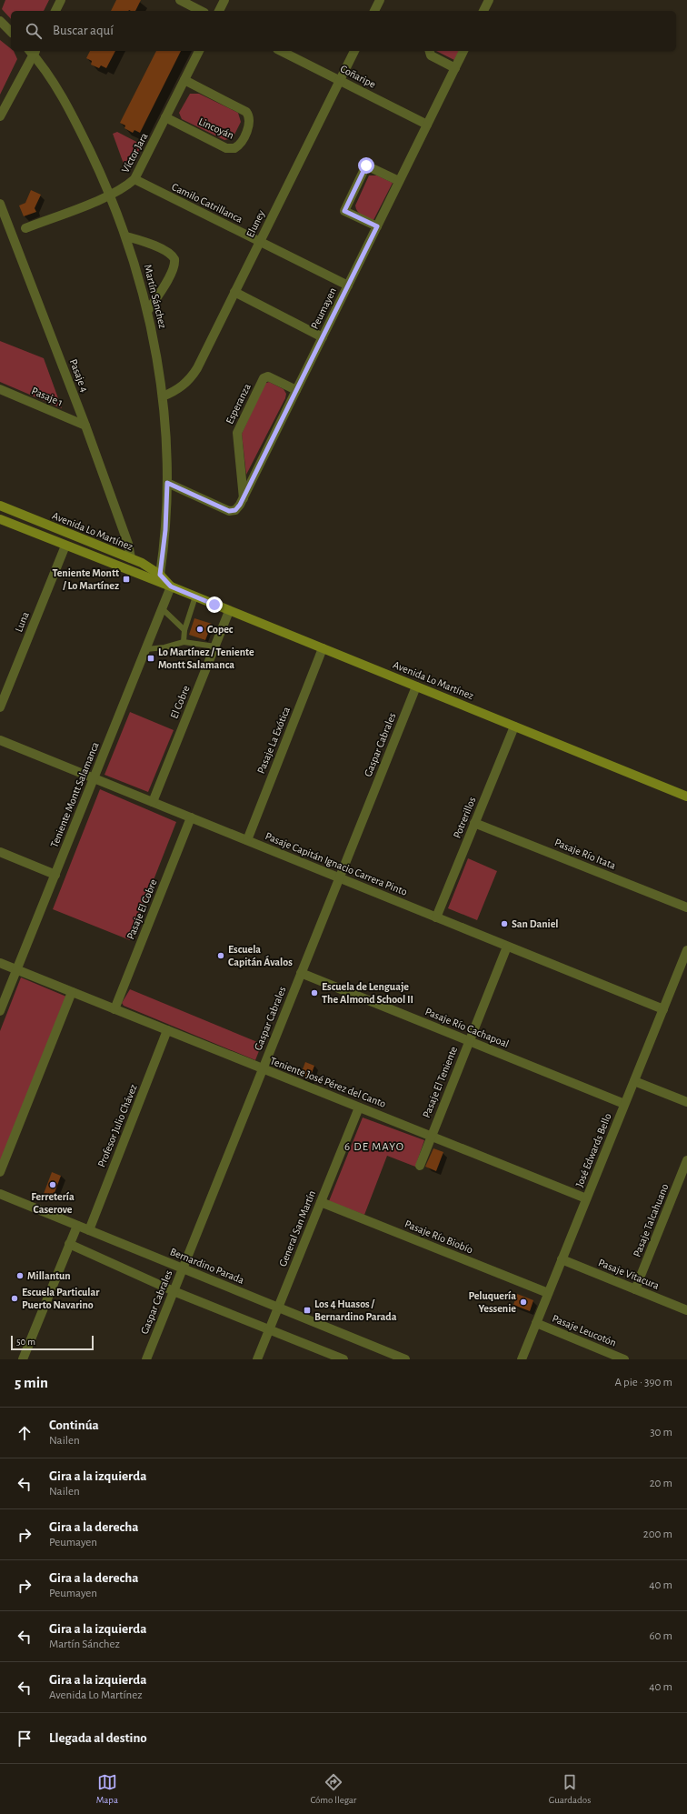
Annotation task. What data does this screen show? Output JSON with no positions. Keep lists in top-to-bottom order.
{
  "streets": {
    "main road": ["Avenida Lo Martínez"],
    "street": [
      "Coñaripe",
      "Lincoyán",
      "Víctor Jara",
      "Camilo Catrillanca",
      "Eluney",
      "Martín Sánchez",
      "Peumayen",
      "Pasaje 4",
      "Pasaje 1",
      "Esperanza",
      "Luna",
      "El Cobre",
      "Pasaje La Exótica",
      "Gaspar Cabrales",
      "Teniente Montt Salamanca",
      "Potrerillos",
      "Pasaje Río Itata",
      "Pasaje Capitán Ignacio Carrera Pinto",
      "Pasaje El Cobre",
      "Pasaje Río Cachapoal",
      "Teniente José Pérez del Canto",
      "Pasaje El Teniente",
      "Profesor Julio Chávez",
      "José Edwards Bello",
      "Pasaje Talcahuano",
      "General San Martín",
      "Pasaje Río Biobío",
      "Bernardino Parada",
      "Pasaje Vitacura",
      "Pasaje Leucotón"
    ]
  },
  "crossings": [
    ["Coñaripe", "Eluney"],
    ["Coñaripe", "Peumayen"],
    ["Lincoyán", "Víctor Jara"],
    ["Víctor Jara", "Camilo Catrillanca"],
    ["Víctor Jara", "Martín Sánchez"],
    ["Camilo Catrillanca", "Eluney"],
    ["Camilo Catrillanca", "Peumayen"],
    ["Eluney", "Martín Sánchez"],
    ["Martín Sánchez", "Peumayen"],
    ["Martín Sánchez", "Avenida Lo Martínez"],
    ["Peumayen", "Esperanza"],
    ["Pasaje 4", "Pasaje 1"],
    ["Pasaje 4", "Avenida Lo Martínez"],
    ["Avenida Lo Martínez", "Luna"],
    ["Avenida Lo Martínez", "El Cobre"],
    ["Avenida Lo Martínez", "Pasaje La Exótica"],
    ["Avenida Lo Martínez", "Gaspar Cabrales"],
    ["Avenida Lo Martínez", "Teniente Montt Salamanca"],
    ["Avenida Lo Martínez", "Potrerillos"],
    ["El Cobre", "Pasaje Capitán Ignacio Carrera Pinto"],
    ["Pasaje La Exótica", "Pasaje Capitán Ignacio Carrera Pinto"],
    ["Gaspar Cabrales", "Pasaje Capitán Ignacio Carrera Pinto"],
    ["Gaspar Cabrales", "Pasaje Río Cachapoal"],
    ["Gaspar Cabrales", "Teniente José Pérez del Canto"],
    ["Gaspar Cabrales", "Bernardino Parada"],
    ["Teniente Montt Salamanca", "Pasaje Capitán Ignacio Carrera Pinto"],
    ["Teniente Montt Salamanca", "Teniente José Pérez del Canto"],
    ["Potrerillos", "Pasaje Río Itata"],
    ["Potrerillos", "Pasaje Capitán Ignacio Carrera Pinto"],
    ["Pasaje Capitán Ignacio Carrera Pinto", "Pasaje El Cobre"],
    ["Pasaje Capitán Ignacio Carrera Pinto", "Pasaje El Teniente"],
    ["Pasaje Capitán Ignacio Carrera Pinto", "José Edwards Bello"],
    ["Pasaje El Cobre", "Teniente José Pérez del Canto"],
    ["Pasaje Río Cachapoal", "Pasaje El Teniente"],
    ["Pasaje Río Cachapoal", "José Edwards Bello"],
    ["Teniente José Pérez del Canto", "Pasaje El Teniente"],
    ["Teniente José Pérez del Canto", "Profesor Julio Chávez"],
    ["Teniente José Pérez del Canto", "José Edwards Bello"],
    ["Teniente José Pérez del Canto", "General San Martín"],
    ["Profesor Julio Chávez", "Bernardino Parada"],
    ["José Edwards Bello", "Pasaje Río Biobío"],
    ["José Edwards Bello", "Pasaje Vitacura"],
    ["José Edwards Bello", "Pasaje Leucotón"],
    ["Pasaje Talcahuano", "Pasaje Vitacura"],
    ["General San Martín", "Pasaje Río Biobío"],
    ["General San Martín", "Bernardino Parada"]
  ],
  "districts": ["6 DE MAYO"],
  "places": {
    "transit": ["Teniente Montt / Lo Martínez", "Lo Martínez / Teniente Montt Salamanca", "Los 4 Huasos / Bernardino Parada"],
    "other": [
      "Copec",
      "San Daniel",
      "Escuela Capitán Ávalos",
      "Escuela de Lenguaje The Almond School II",
      "Ferretería Caserove",
      "Millantun",
      "Escuela Particular Puerto Navarino",
      "Peluquería Yessenie"
    ]
  },
  "scale_bar": "50 m",
  "page": {
    "search": "Buscar aquí",
    "scale": "50 m",
    "heading": ["5 min", "A pie · 390 m"],
    "list": [
      ["Continúa", "Nailen", "30 m"],
      ["Gira a la izquierda", "Nailen", "20 m"],
      ["Gira a la derecha", "Peumayen", "200 m"],
      ["Gira a la derecha", "Peumayen", "40 m"],
      ["Gira a la izquierda", "Martín Sánchez", "60 m"],
      ["Gira a la izquierda", "Avenida Lo Martínez", "40 m"],
      "Llegada al destino"
    ],
    "nav": ["Mapa", "Cómo llegar", "Guardados"]
  }
}
